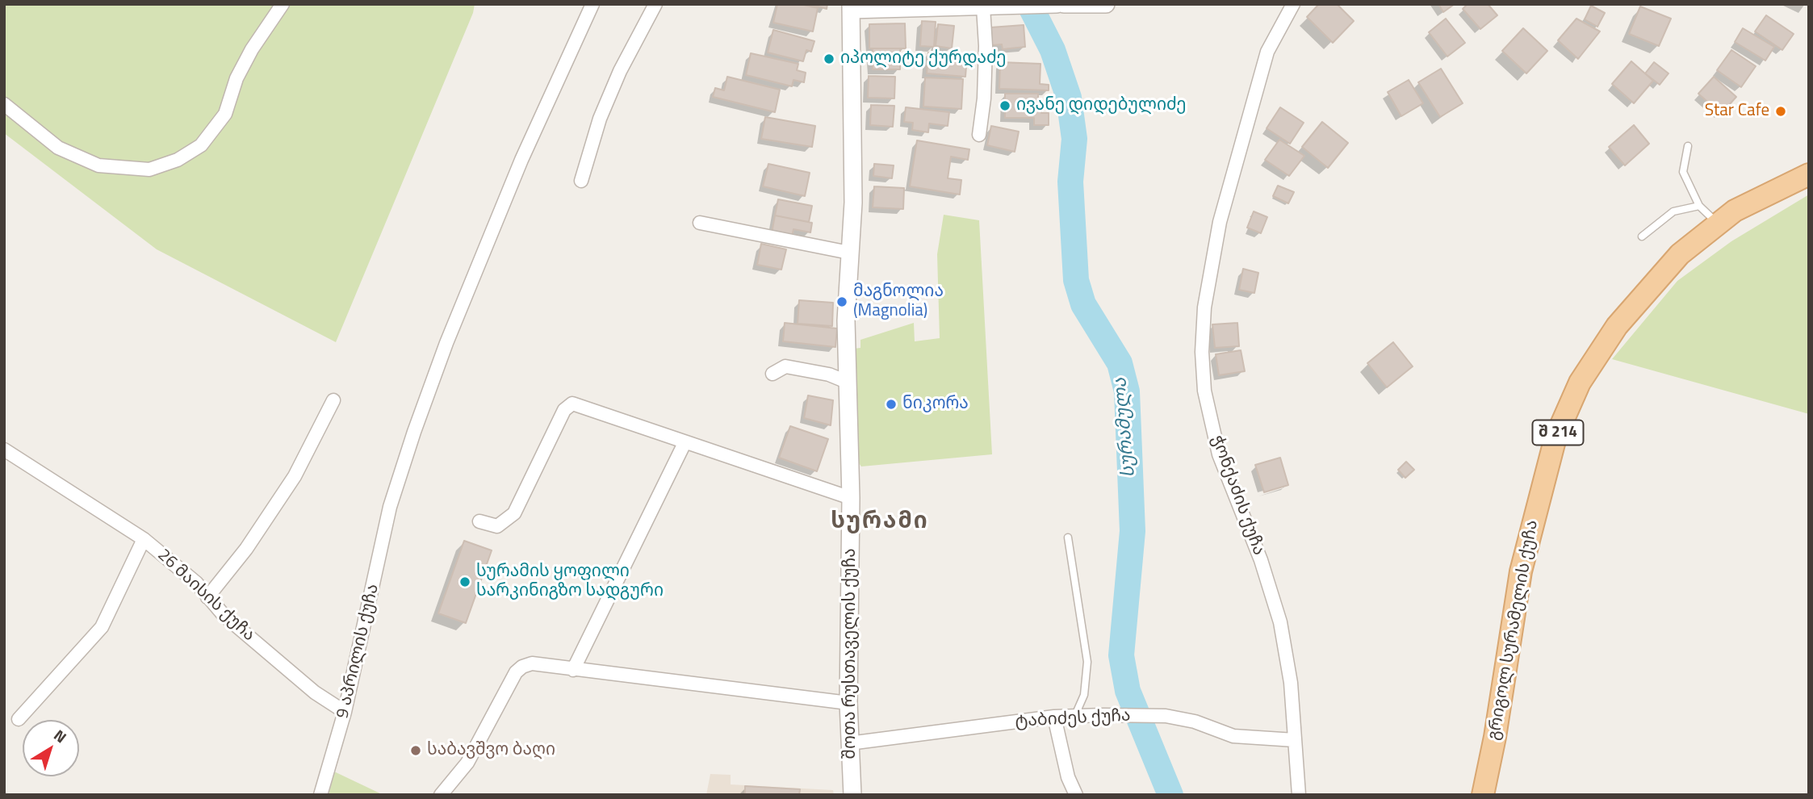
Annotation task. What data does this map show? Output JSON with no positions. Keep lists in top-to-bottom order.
{
  "streets": {
    "main road": ["შ 214", "გრიგოლ სურამელის ქუჩა"],
    "street": [
      "ჭონქაძის ქუჩა",
      "26 მაისის ქუჩა",
      "9 აპრილის ქუჩა",
      "შოთა რუსთაველის ქუჩა",
      "ტაბიძეს ქუჩა"
    ]
  },
  "crossings": [
    ["ჭონქაძის ქუჩა", "ტაბიძეს ქუჩა"],
    ["26 მაისის ქუჩა", "9 აპრილის ქუჩა"],
    ["შოთა რუსთაველის ქუჩა", "ტაბიძეს ქუჩა"]
  ],
  "districts": ["სურამი"],
  "water": ["სურამულა"],
  "places": [
    "იპოლიტე ქურდაძე",
    "ივანე დიდებულიძე",
    "Star Cafe",
    "მაგნოლია (Magnolia)",
    "ნიკორა",
    "სურამის ყოფილი სარკინიგზო სადგური",
    "საბავშვო ბაღი"
  ],
  "north": "top right"
}
